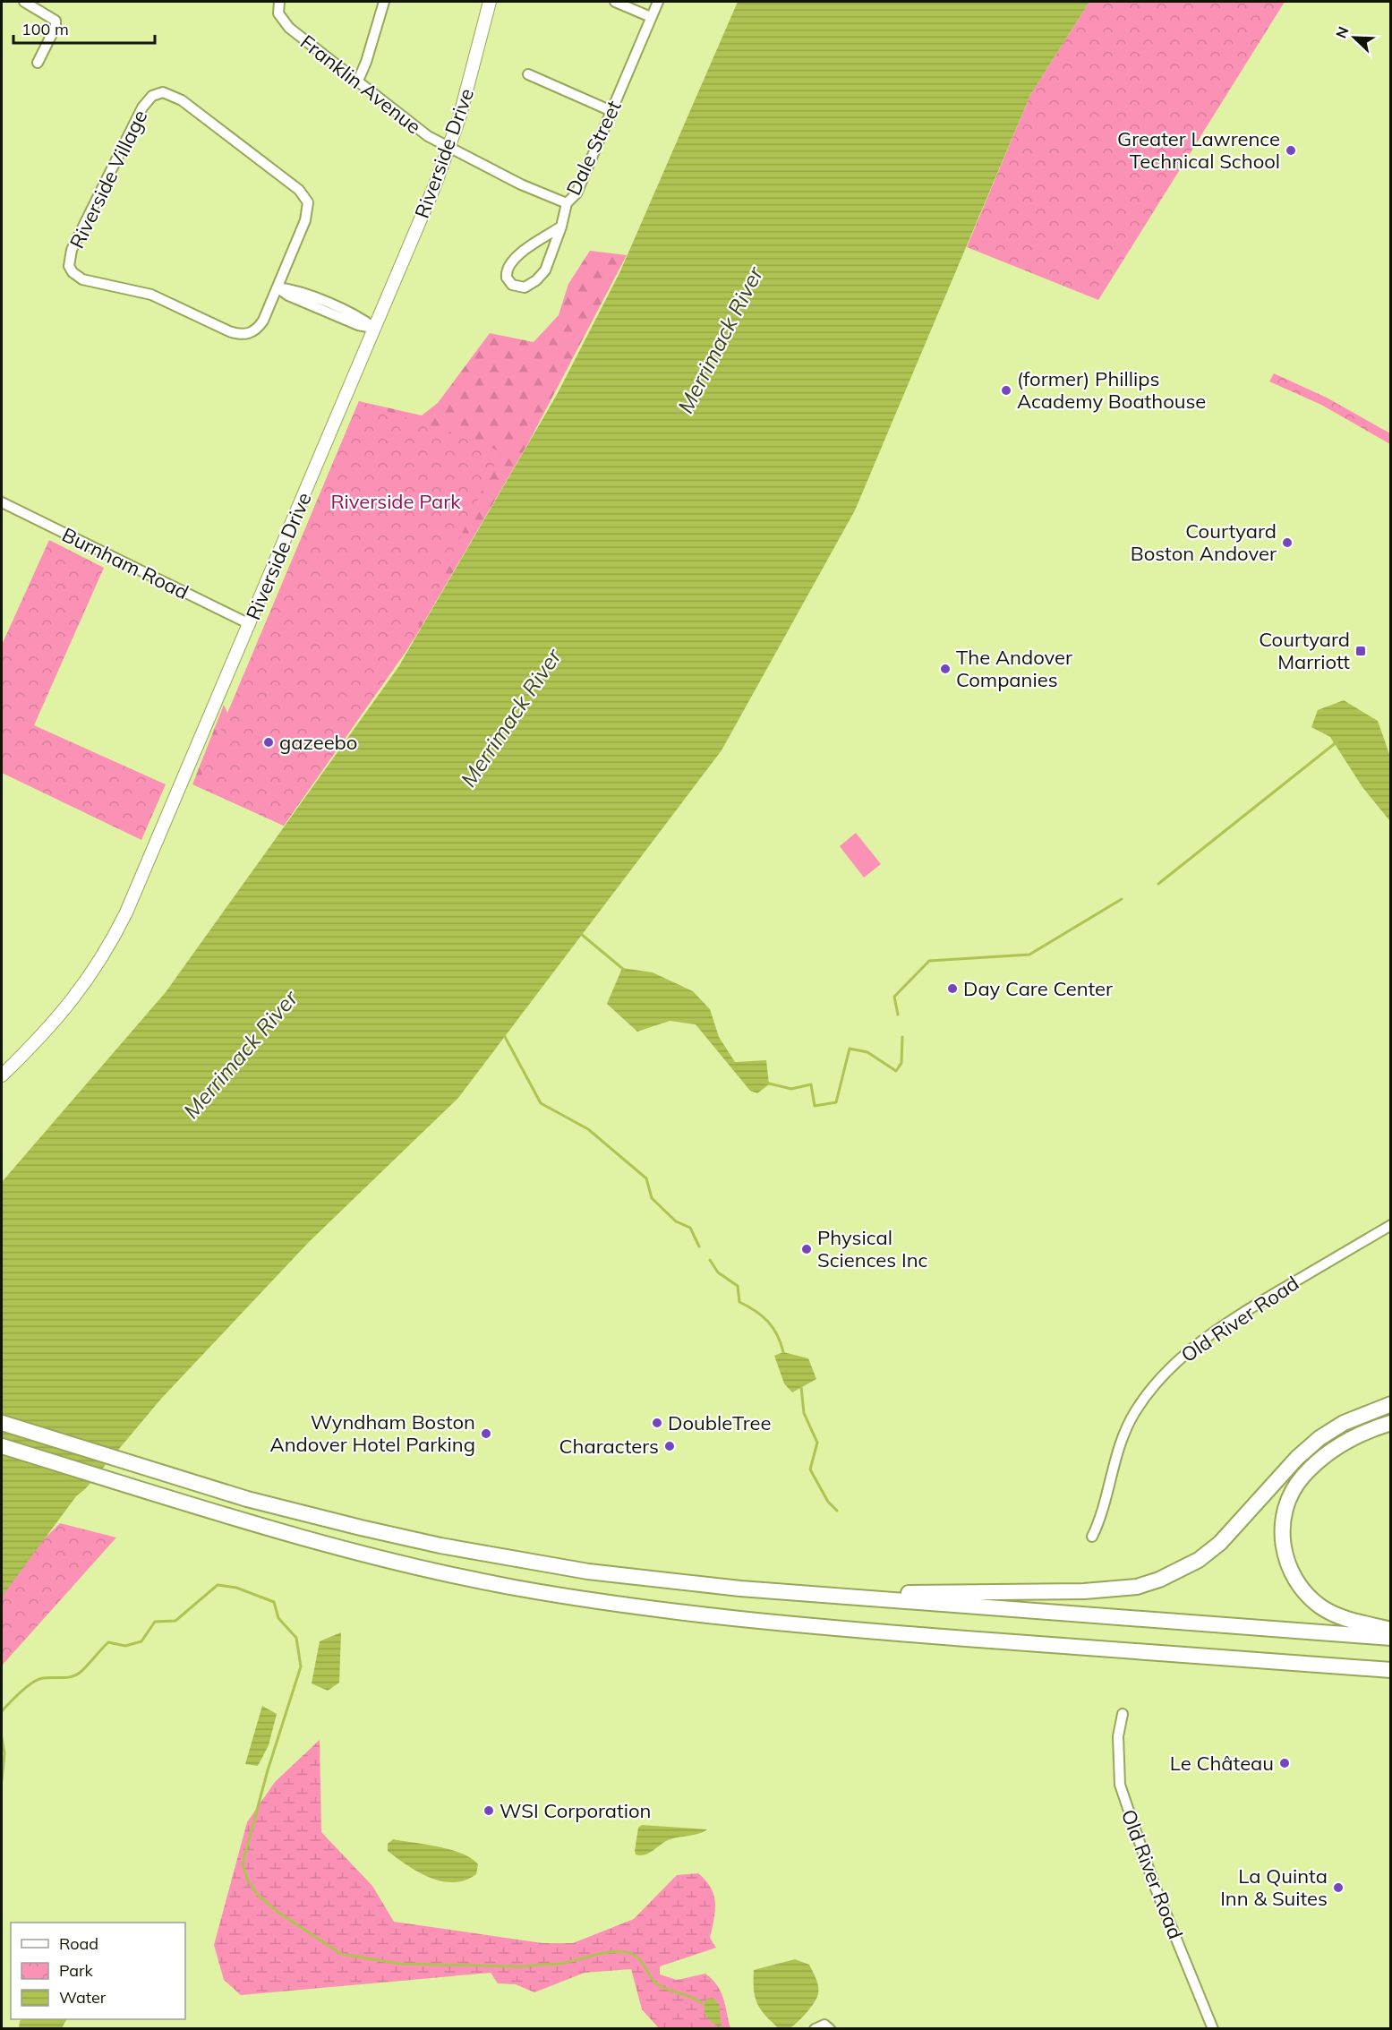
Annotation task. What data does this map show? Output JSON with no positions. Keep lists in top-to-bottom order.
{
  "streets": {
    "main road": ["Riverside Drive"],
    "street": [
      "Franklin Avenue",
      "Dale Street",
      "Riverside Village",
      "Burnham Road",
      "Old River Road"
    ]
  },
  "crossings": [
    ["Franklin Avenue", "Dale Street"],
    ["Franklin Avenue", "Riverside Drive"],
    ["Dale Street", "Riverside Drive"],
    ["Riverside Drive", "Burnham Road"]
  ],
  "water": ["Merrimack River"],
  "parks": ["Riverside Park"],
  "places": {
    "other": [
      "Greater Lawrence Technical School",
      "(former) Phillips Academy Boathouse",
      "Courtyard Boston Andover",
      "The Andover Companies",
      "gazeebo",
      "Day Care Center",
      "Physical Sciences Inc",
      "DoubleTree",
      "Wyndham Boston Andover Hotel Parking",
      "Characters",
      "Le Château",
      "WSI Corporation",
      "La Quinta Inn & Suites"
    ],
    "transit": ["Courtyard Marriott"]
  },
  "legend": ["Road", "Park", "Water"],
  "scale_bar": "100 m",
  "north": "top left"
}
